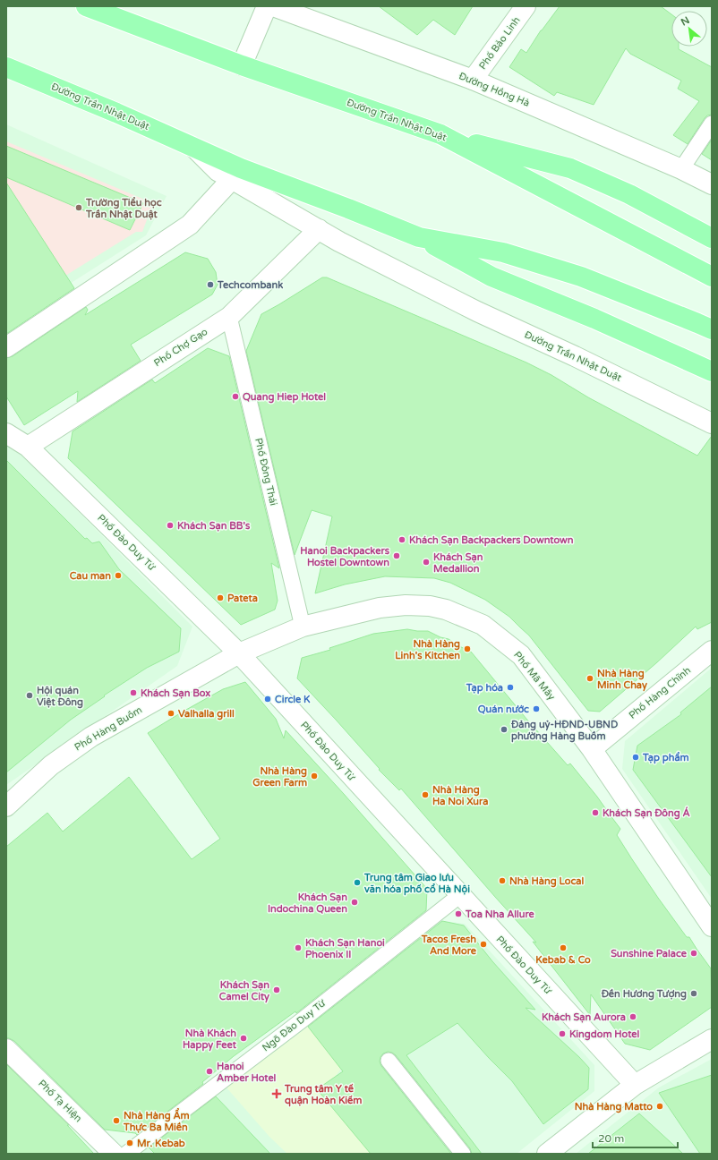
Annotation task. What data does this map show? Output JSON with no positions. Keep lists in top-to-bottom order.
{
  "streets": {
    "main road": ["Đường Trần Nhật Duật"],
    "street": [
      "Phố Bảo Linh",
      "Đường Hồng Hà",
      "Phố Chợ Gạo",
      "Phố Đào Duy Từ",
      "Phố Mã Mây",
      "Phố Hàng Chĩnh",
      "Phố Hàng Buồm",
      "Phố Tạ Hiện"
    ],
    "lane": ["Phố Đông Thái", "Ngõ Đào Duy Từ"]
  },
  "crossings": [
    ["Phố Bảo Linh", "Đường Hồng Hà"],
    ["Đường Trần Nhật Duật", "Phố Chợ Gạo"],
    ["Phố Chợ Gạo", "Phố Đông Thái"],
    ["Phố Chợ Gạo", "Phố Đào Duy Từ"],
    ["Phố Đông Thái", "Phố Mã Mây"],
    ["Phố Đào Duy Từ", "Phố Mã Mây"],
    ["Phố Đào Duy Từ", "Phố Hàng Buồm"],
    ["Phố Đào Duy Từ", "Ngõ Đào Duy Từ"],
    ["Phố Mã Mây", "Phố Hàng Chĩnh"],
    ["Phố Mã Mây", "Phố Hàng Buồm"]
  ],
  "places": {
    "other": [
      "Trường Tiểu học Trần Nhật Duật",
      "Techcombank",
      "Quang Hiep Hotel",
      "Khách Sạn BB's",
      "Khách Sạn Backpackers Downtown",
      "Hanoi Backpackers Hostel Downtown",
      "Khách Sạn Medallion",
      "Cau man",
      "Pateta",
      "Nhà Hàng Linh's Kitchen",
      "Nhà Hàng Minh Chay",
      "Tạp hóa",
      "Khách Sạn Box",
      "Hội quán Việt Đông",
      "Circle K",
      "Quán nước",
      "Valhalla grill",
      "Đảng uỷ-HĐND-UBND phường Hàng Buồm",
      "Tạp phẩm",
      "Nhà Hàng Green Farm",
      "Nhà Hàng Ha Noi Xura",
      "Khách Sạn Đông Á",
      "Nhà Hàng Local",
      "Trung tâm Giao lưu văn hóa phố cổ Hà Nội",
      "Khách Sạn Indochina Queen",
      "Toa Nha Allure",
      "Tacos Fresh And More",
      "Khách Sạn Hanoi Phoenix II",
      "Kebab & Co",
      "Sunshine Palace",
      "Khách Sạn Camel City",
      "Đền Hương Tượng",
      "Khách Sạn Aurora",
      "Kingdom Hotel",
      "Nhà Khách Happy Feet",
      "Hanoi Amber Hotel",
      "Nhà Hàng Matto",
      "Nhà Hàng Ẩm Thực Ba Miền",
      "Mr. Kebab"
    ],
    "health": ["Trung tâm Y tế quận Hoàn Kiếm"]
  },
  "scale_bar": "20 m",
  "north": "top left"
}
